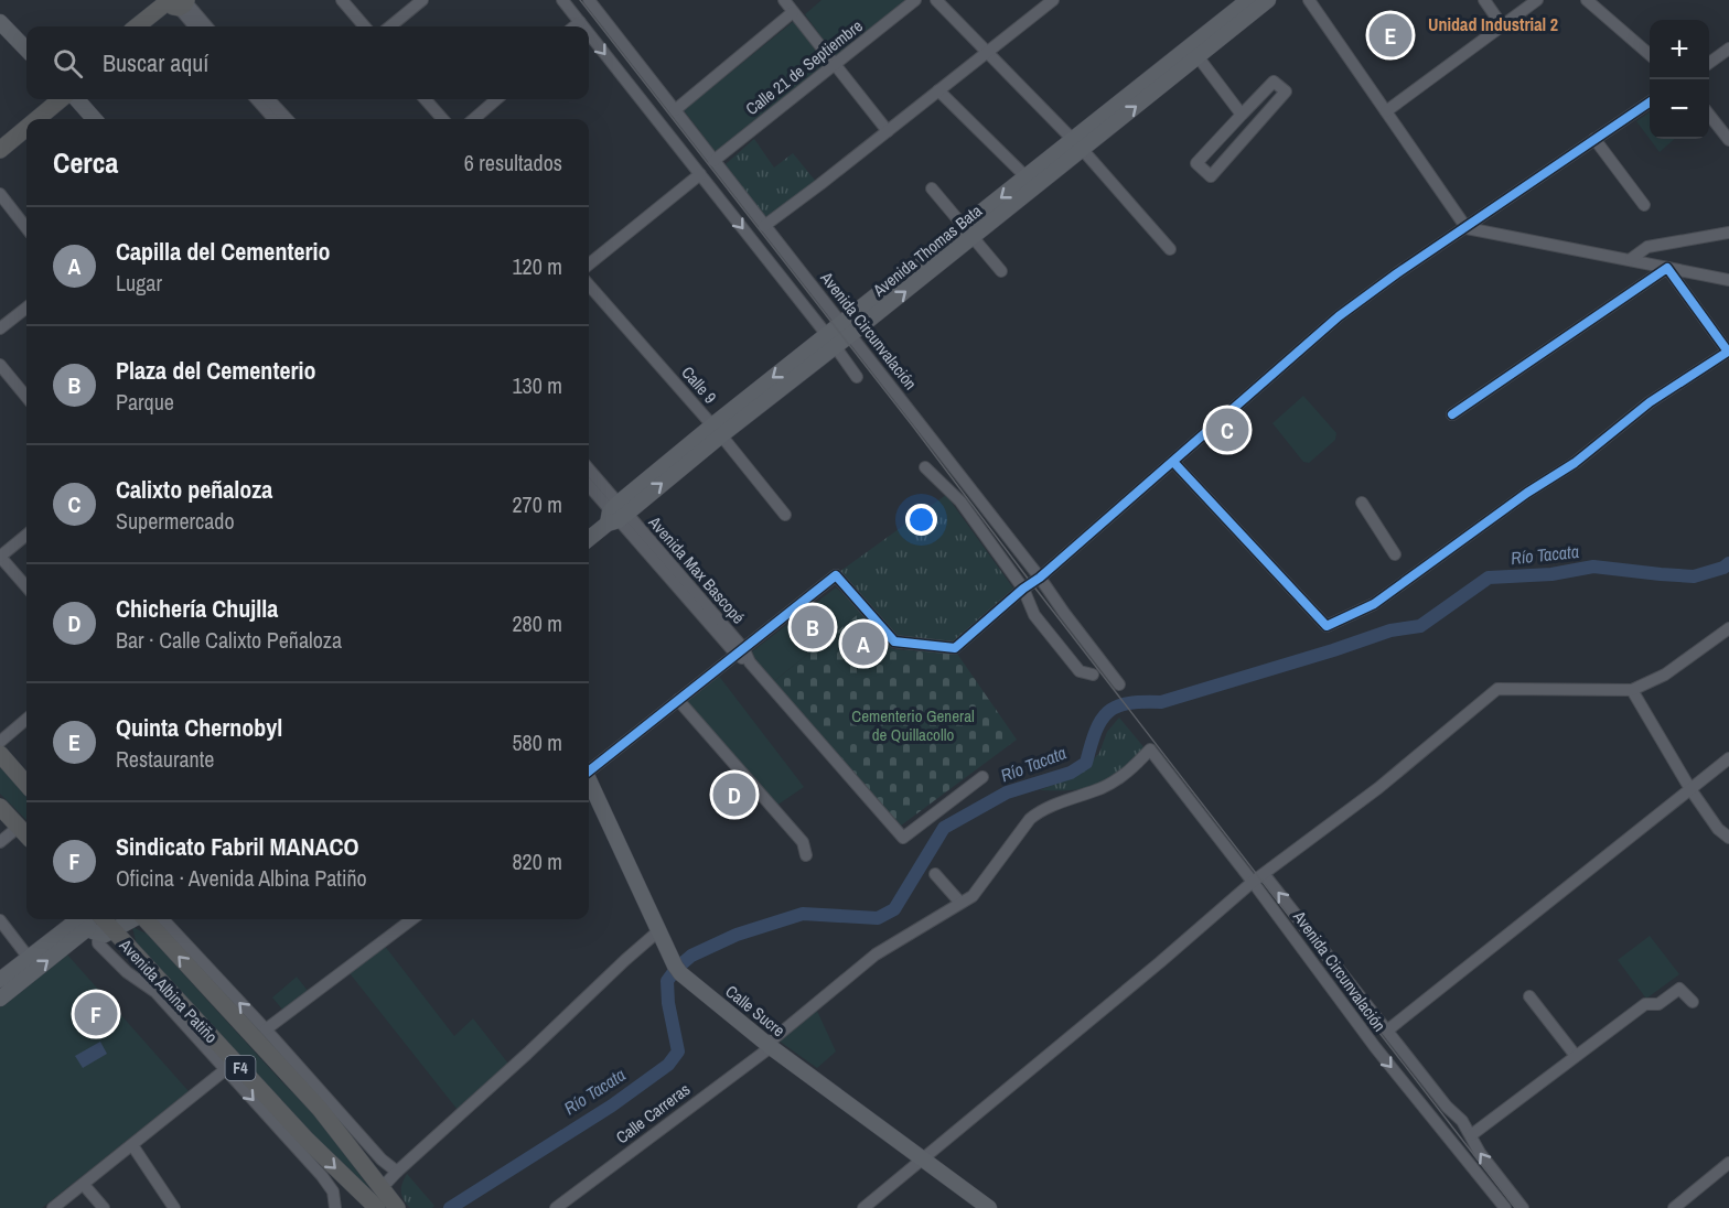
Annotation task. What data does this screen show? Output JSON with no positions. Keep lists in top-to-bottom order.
{
  "streets": {
    "highway": ["Avenida Albina Patiño", "F4"],
    "main road": ["Avenida Thomas Bata", "Calle Sucre"],
    "street": [
      "Calle 21 de Septiembre",
      "Avenida Circunvalación",
      "Calle 9",
      "Avenida Max Bascopé",
      "Calle Carreras"
    ]
  },
  "crossings": [
    ["Calle 21 de Septiembre", "Avenida Circunvalación"],
    ["Avenida Thomas Bata", "Avenida Circunvalación"],
    ["Avenida Thomas Bata", "Calle 9"],
    ["Avenida Thomas Bata", "Avenida Max Bascopé"],
    ["Avenida Circunvalación", "Calle Carreras"],
    ["Calle Sucre", "Calle Carreras"]
  ],
  "districts": ["Unidad Industrial 2"],
  "water": ["Río Tacata"],
  "parks": ["Cementerio General de Quillacollo"],
  "page": {
    "pins": [
      "E",
      "C",
      "B",
      "A",
      "D",
      "F"
    ],
    "map_buttons": ["+", "−"],
    "search": "Buscar aquí",
    "heading": ["Cerca", "6 resultados"],
    "list": [
      {
        "mark": "A",
        "name": "Capilla del Cementerio",
        "note": "Lugar",
        "value": "120 m"
      },
      {
        "mark": "B",
        "name": "Plaza del Cementerio",
        "note": "Parque",
        "value": "130 m"
      },
      {
        "mark": "C",
        "name": "Calixto peñaloza",
        "note": "Supermercado",
        "value": "270 m"
      },
      {
        "mark": "D",
        "name": "Chichería Chujlla",
        "note": "Bar · Calle Calixto Peñaloza",
        "value": "280 m"
      },
      {
        "mark": "E",
        "name": "Quinta Chernobyl",
        "note": "Restaurante",
        "value": "580 m"
      },
      {
        "mark": "F",
        "name": "Sindicato Fabril MANACO",
        "note": "Oficina · Avenida Albina Patiño",
        "value": "820 m"
      }
    ]
  }
}
